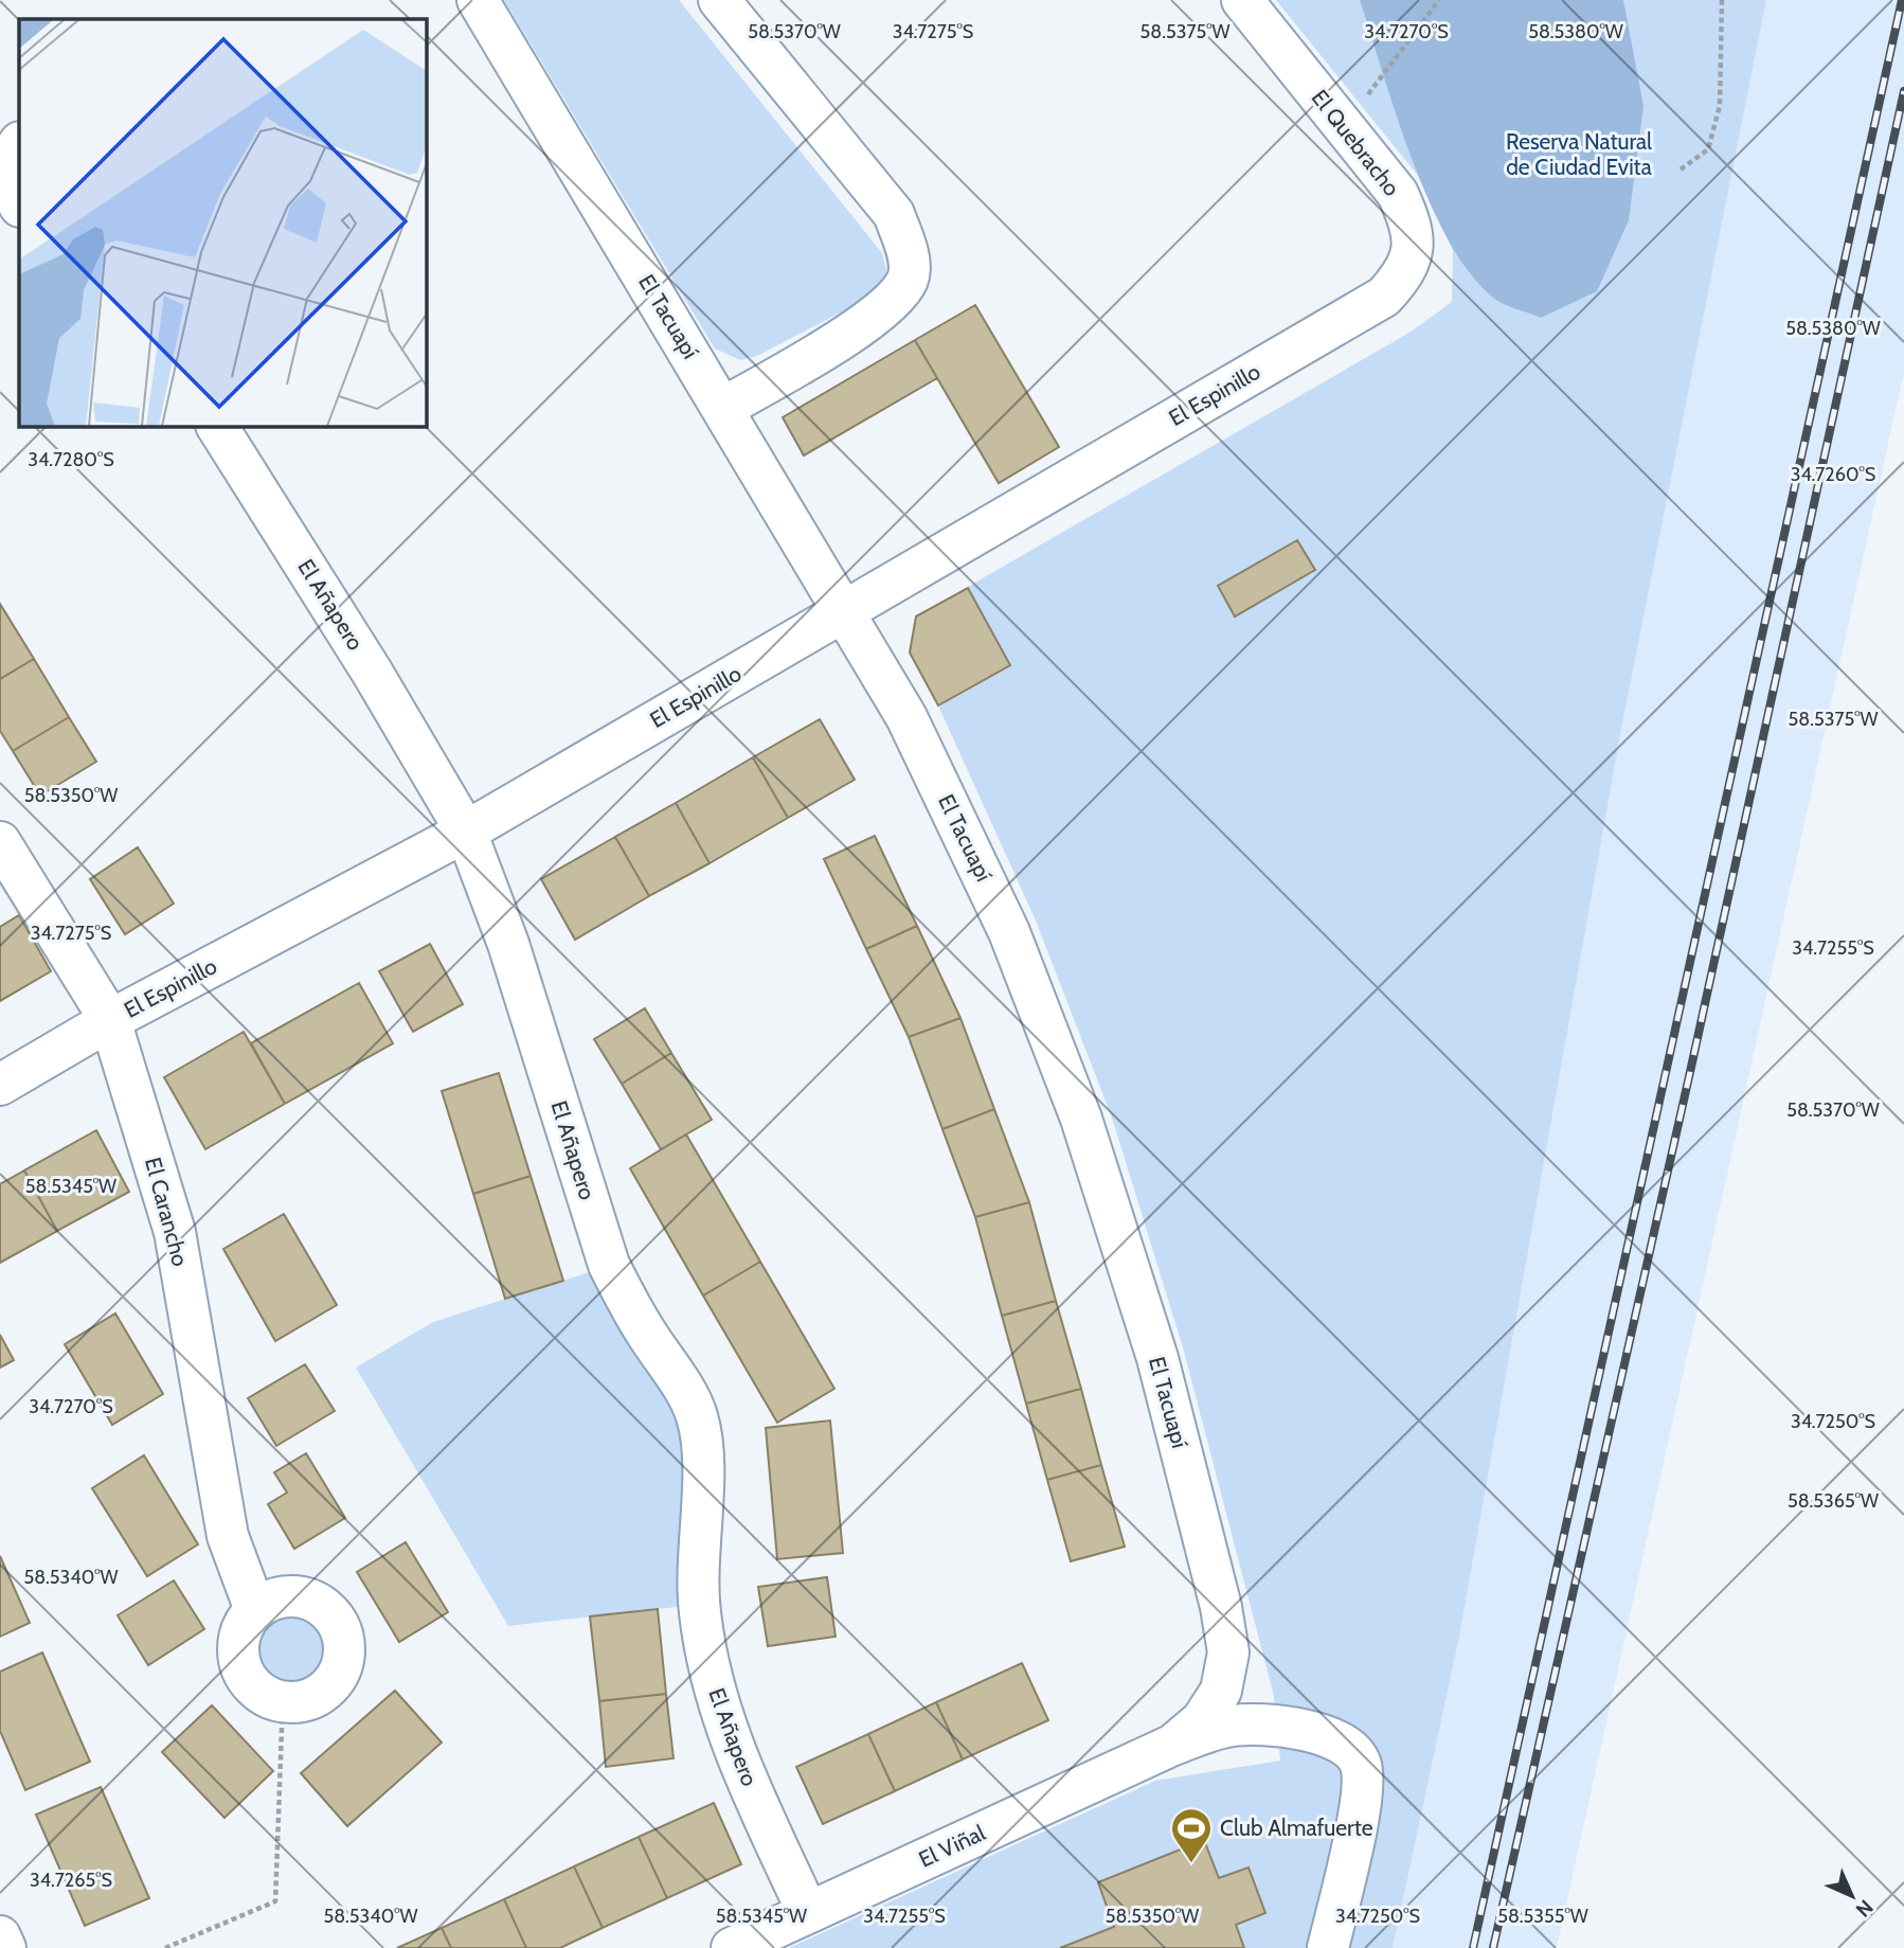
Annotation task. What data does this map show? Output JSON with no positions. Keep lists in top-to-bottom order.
{
  "streets": {
    "street": [
      "El Quebracho",
      "El Tacuapí",
      "El Espinillo",
      "El Añapero",
      "El Carancho",
      "El Viñal"
    ]
  },
  "crossings": [
    ["El Quebracho", "El Espinillo"],
    ["El Tacuapí", "El Espinillo"],
    ["El Tacuapí", "El Viñal"],
    ["El Espinillo", "El Añapero"],
    ["El Espinillo", "El Carancho"],
    ["El Añapero", "El Viñal"]
  ],
  "parks": ["Reserva Natural de Ciudad Evita"],
  "places": {
    "sports": ["Club Almafuerte"]
  },
  "north": "bottom right",
  "coordinates": [
    "58.5370°W",
    "34.7275°S",
    "58.5375°W",
    "34.7270°S",
    "58.5380°W",
    "34.7280°S",
    "34.7260°S",
    "58.5350°W",
    "34.7255°S",
    "58.5345°W",
    "34.7250°S",
    "58.5365°W",
    "58.5340°W",
    "34.7265°S",
    "58.5355°W"
  ]
}
